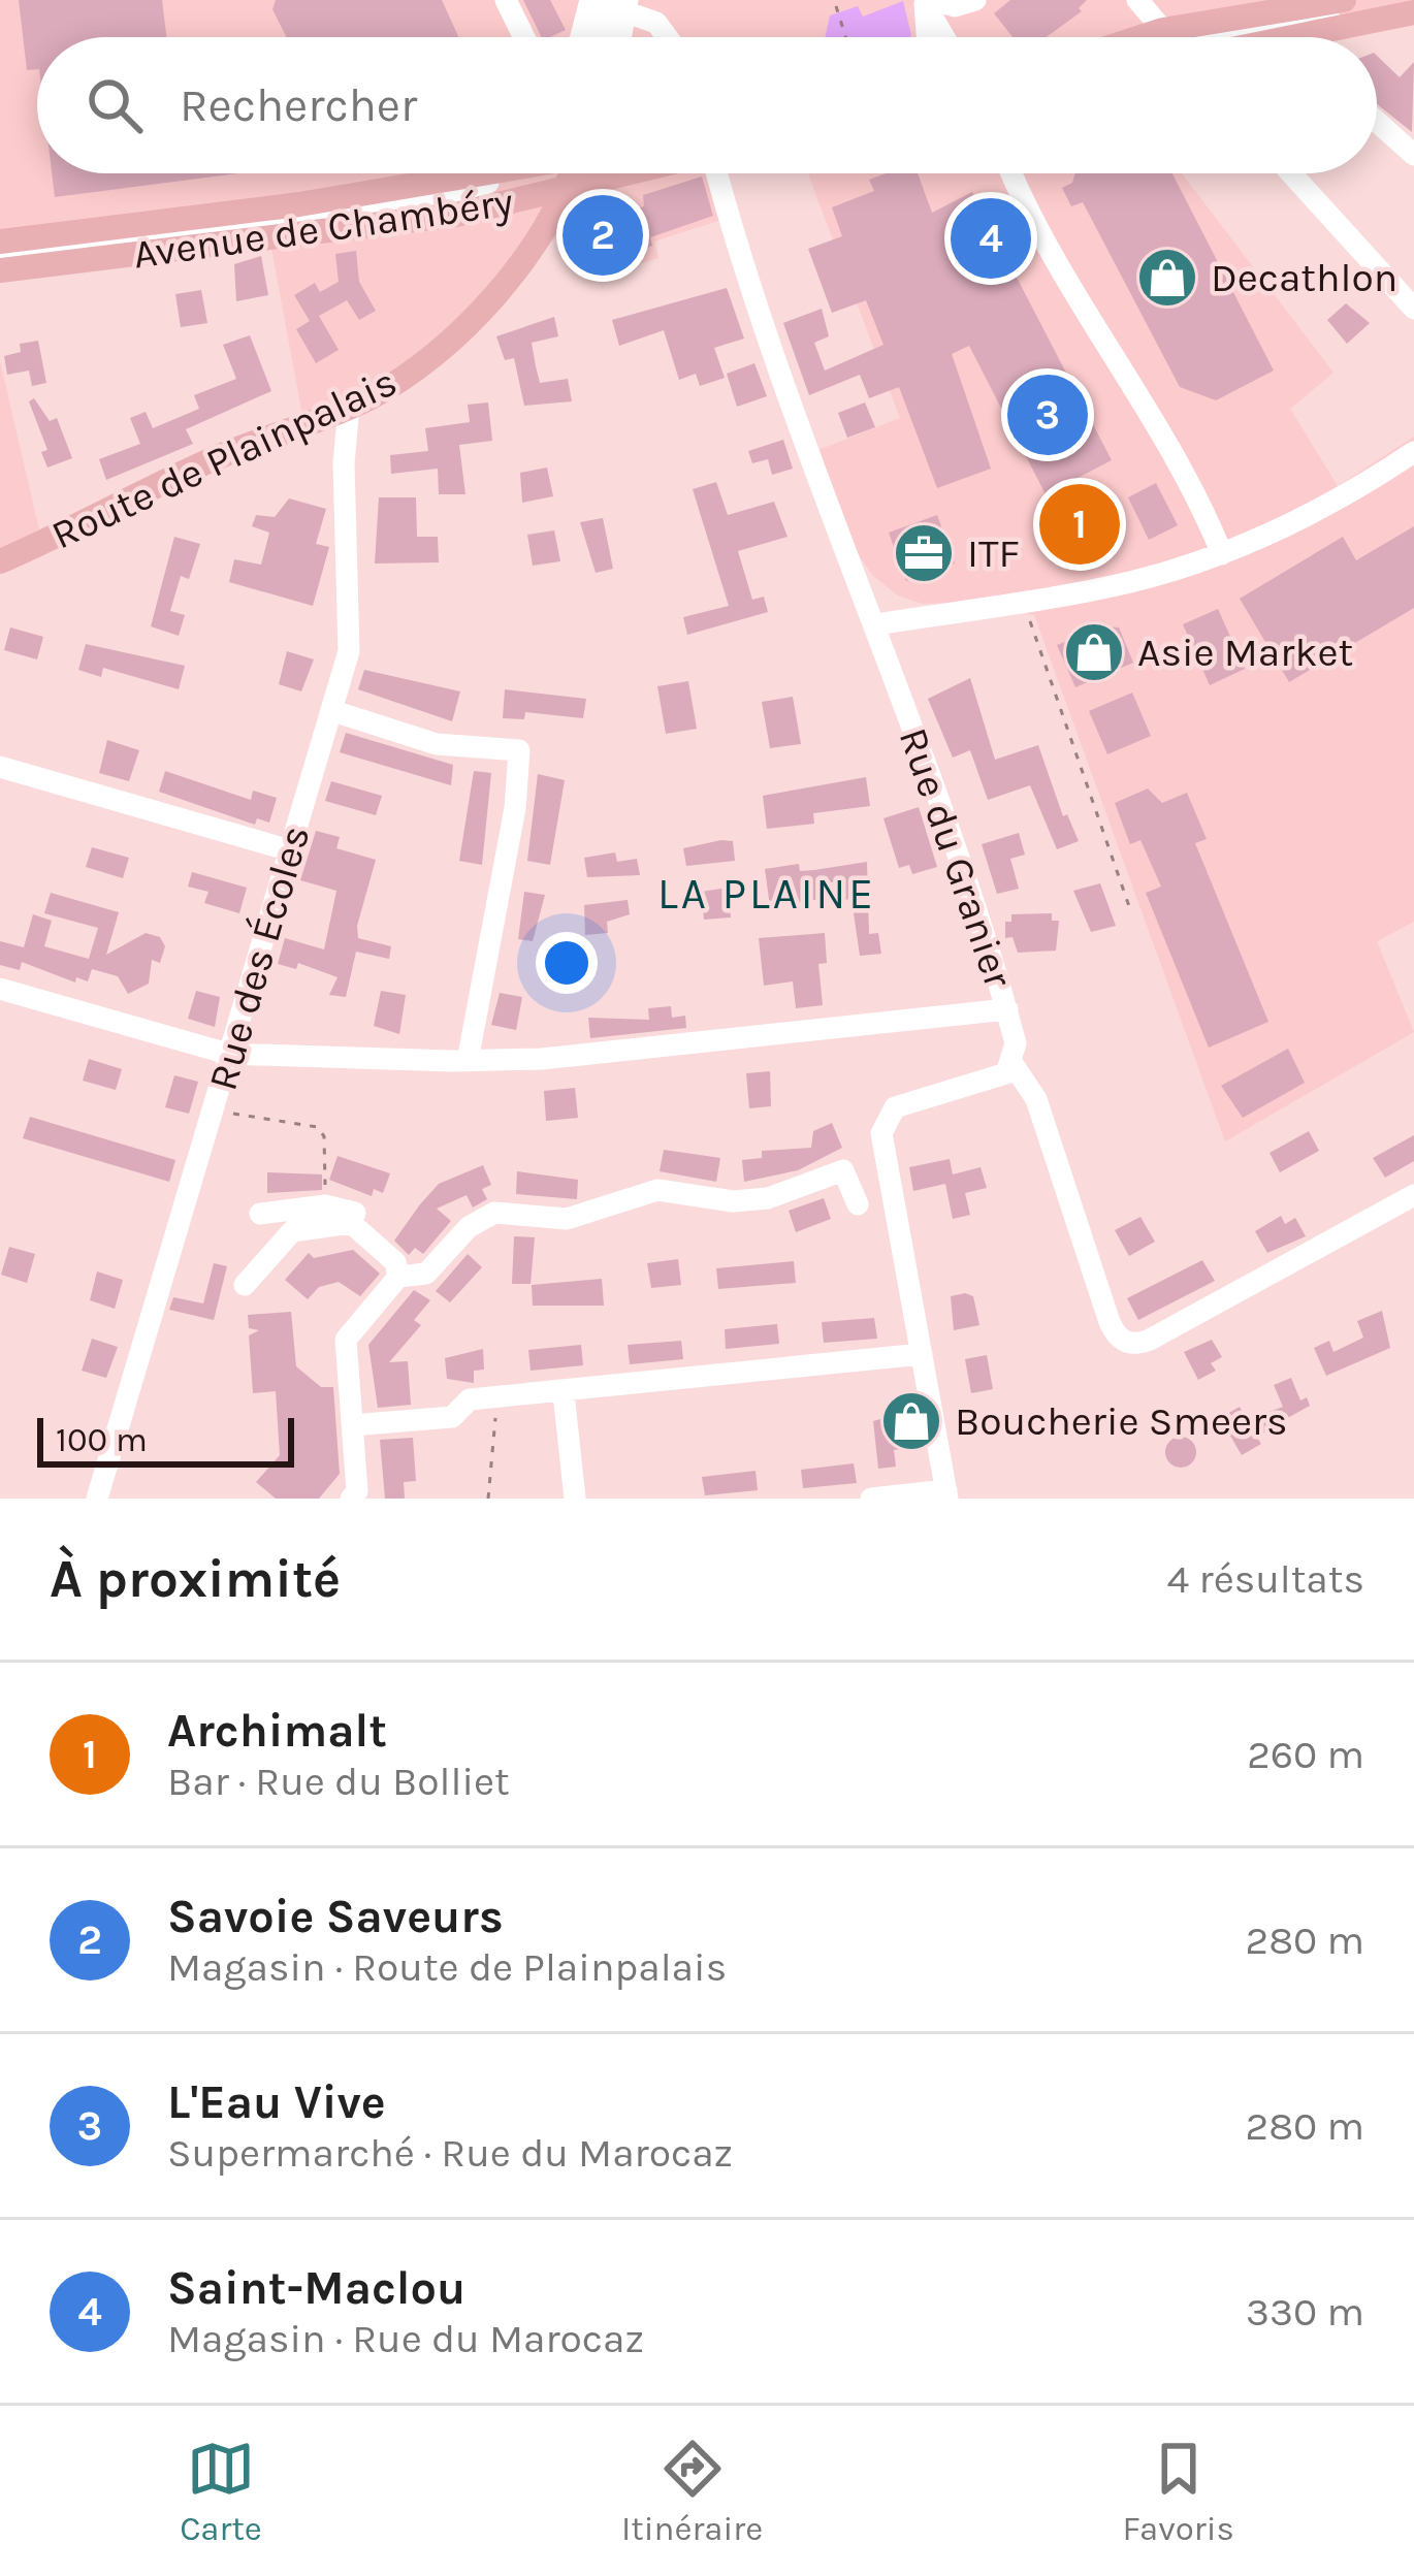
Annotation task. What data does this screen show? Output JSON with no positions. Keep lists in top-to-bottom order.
{
  "streets": {
    "main road": ["Avenue de Chambéry", "Route de Plainpalais"],
    "street": ["Rue du Granier", "Rue des Écoles"]
  },
  "crossings": [
    ["Avenue de Chambéry", "Route de Plainpalais"],
    ["Route de Plainpalais", "Rue des Écoles"]
  ],
  "districts": ["LA PLAINE"],
  "places": {
    "shop": ["Decathlon", "Asie Market", "Boucherie Smeers"],
    "office": ["ITF"]
  },
  "scale_bar": "100 m",
  "page": {
    "search": "Rechercher",
    "pins": [
      "2",
      "4",
      "3",
      "1"
    ],
    "scale": "100 m",
    "heading": ["À proximité", "4 résultats"],
    "list": [
      {
        "mark": "1",
        "name": "Archimalt",
        "note": "Bar · Rue du Bolliet",
        "value": "260 m"
      },
      {
        "mark": "2",
        "name": "Savoie Saveurs",
        "note": "Magasin · Route de Plainpalais",
        "value": "280 m"
      },
      {
        "mark": "3",
        "name": "L'Eau Vive",
        "note": "Supermarché · Rue du Marocaz",
        "value": "280 m"
      },
      {
        "mark": "4",
        "name": "Saint-Maclou",
        "note": "Magasin · Rue du Marocaz",
        "value": "330 m"
      }
    ],
    "nav": ["Carte", "Itinéraire", "Favoris"]
  }
}
